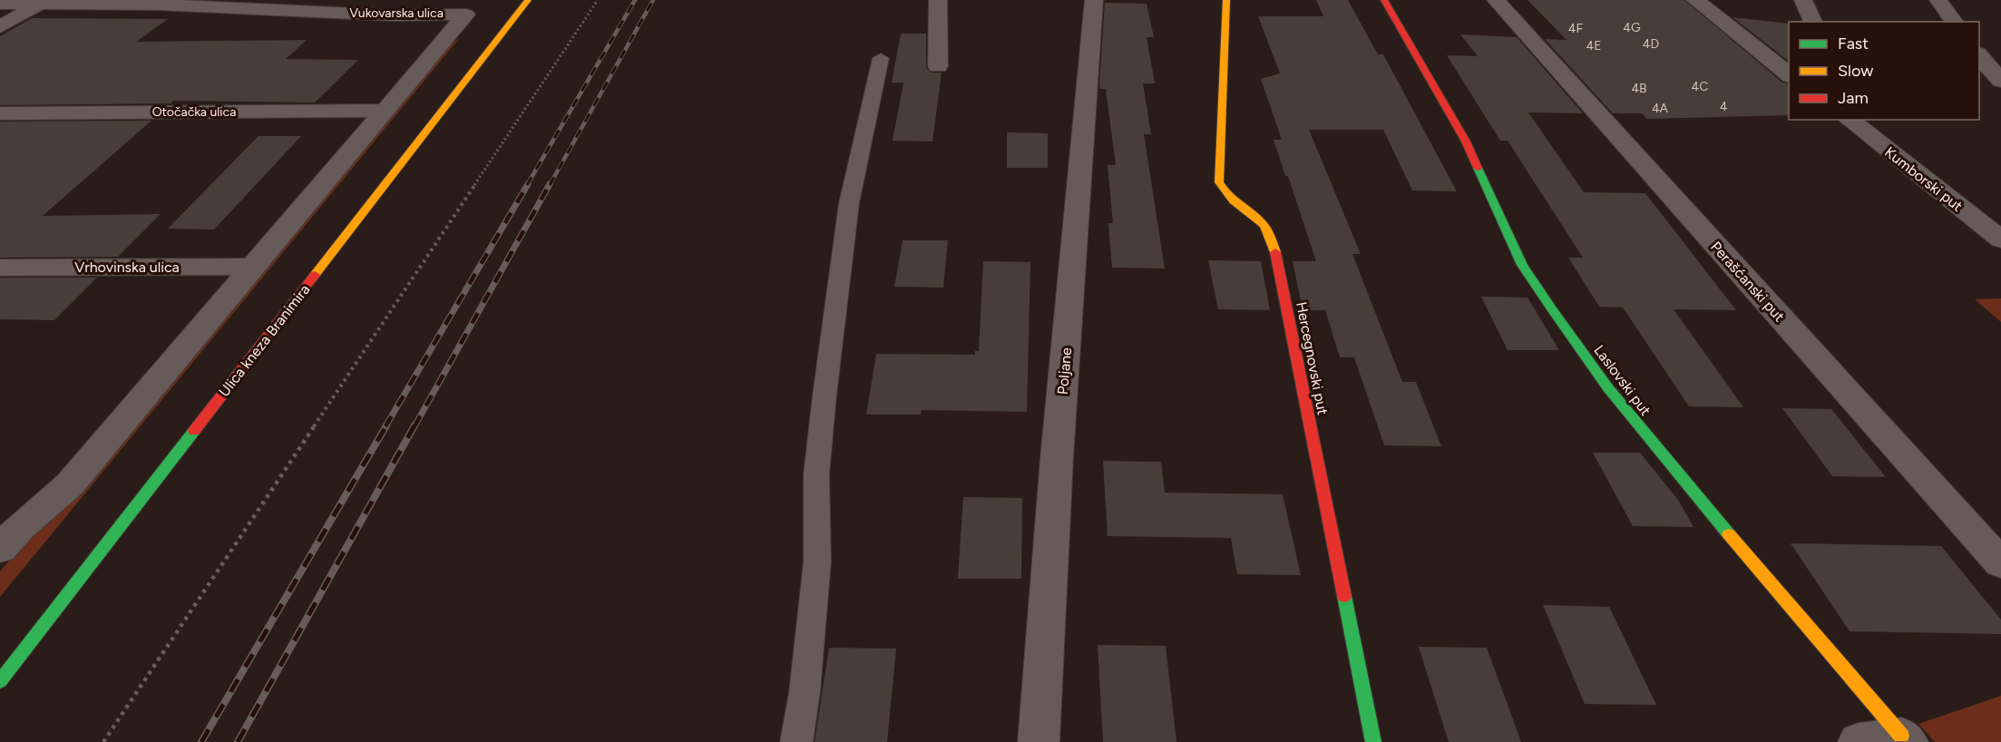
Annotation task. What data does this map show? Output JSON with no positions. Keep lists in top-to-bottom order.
{
  "streets": {
    "street": [
      "Vukovarska ulica",
      "Otočačka ulica",
      "Kumborski put",
      "Vrhovinska ulica",
      "Perašćanski put",
      "Ulica kneza Branimira",
      "Hercegnovski put",
      "Poljane",
      "Laslovski put"
    ]
  },
  "crossings": [
    ["Vukovarska ulica", "Otočačka ulica"]
  ],
  "house_numbers": [
    "4G",
    "4F",
    "4D",
    "4E",
    "4C",
    "4B",
    "4",
    "4A"
  ],
  "legend": ["Fast", "Slow", "Jam"]
}
